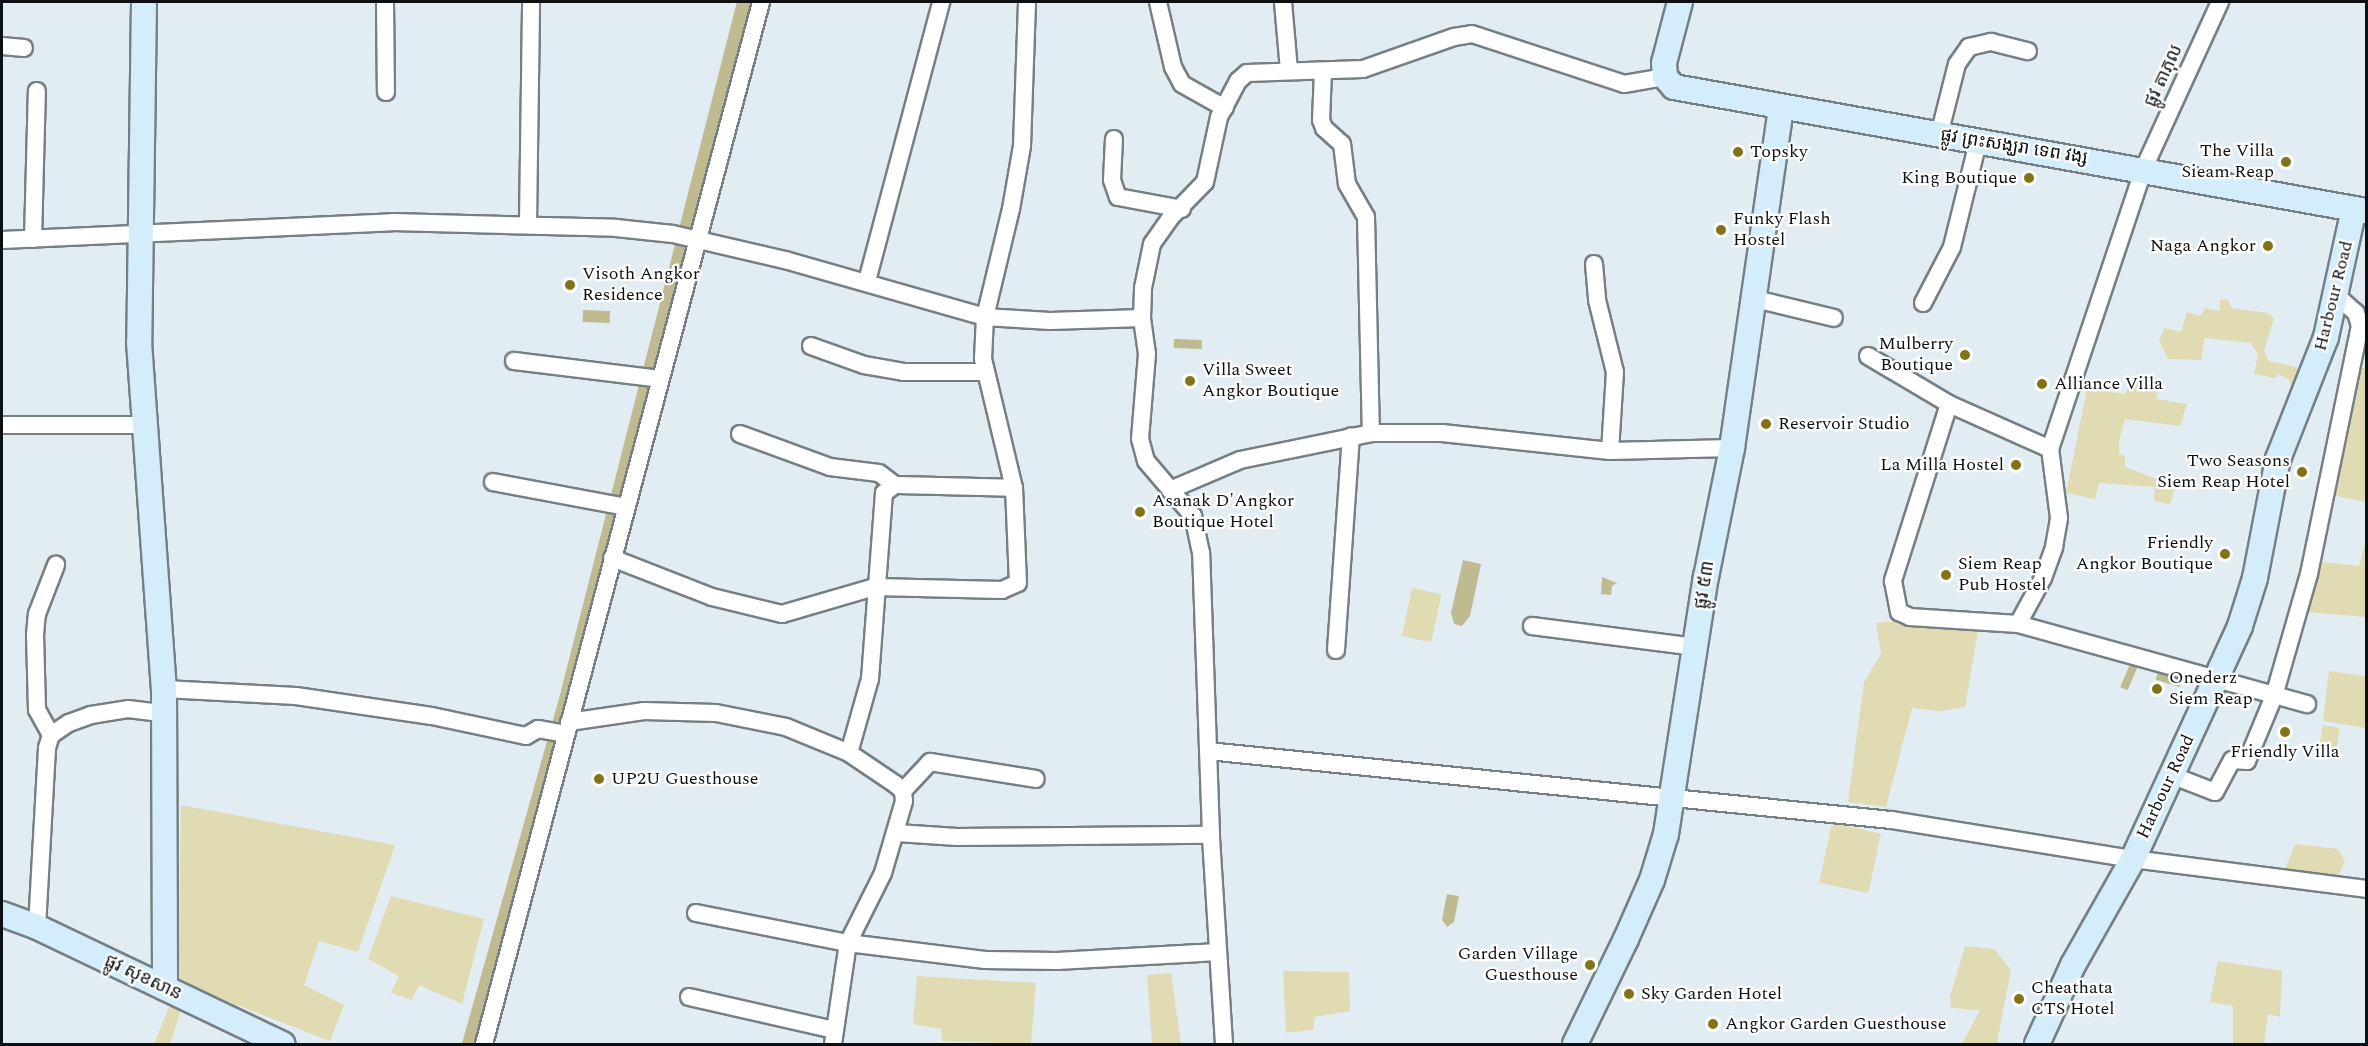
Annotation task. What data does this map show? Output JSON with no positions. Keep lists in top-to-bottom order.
{
  "streets": {
    "street": [
      "ផ្លូវ តាភុល",
      "ផ្លូវ ព្រះសង្ឃរា ទេព វង្ស",
      "Harbour Road",
      "ផ្លូវ ៥៣",
      "ផ្លូវ សុខសាន"
    ]
  },
  "crossings": [
    ["ផ្លូវ តាភុល", "ផ្លូវ ព្រះសង្ឃរា ទេព វង្ស"],
    ["ផ្លូវ ព្រះសង្ឃរា ទេព វង្ស", "Harbour Road"],
    ["ផ្លូវ ព្រះសង្ឃរា ទេព វង្ស", "ផ្លូវ ៥៣"]
  ],
  "places": [
    "Topsky",
    "The Villa Sieam Reap",
    "King Boutique",
    "Funky Flash Hostel",
    "Naga Angkor",
    "Visoth Angkor Residence",
    "Mulberry Boutique",
    "Villa Sweet Angkor Boutique",
    "Alliance Villa",
    "Reservoir Studio",
    "La Milla Hostel",
    "Two Seasons Siem Reap Hotel",
    "Asanak D'Angkor Boutique Hotel",
    "Friendly Angkor Boutique",
    "Siem Reap Pub Hostel",
    "Onederz Siem Reap",
    "Friendly Villa",
    "UP2U Guesthouse",
    "Garden Village Guesthouse",
    "Sky Garden Hotel",
    "Cheathata CTS Hotel",
    "Angkor Garden Guesthouse"
  ]
}
